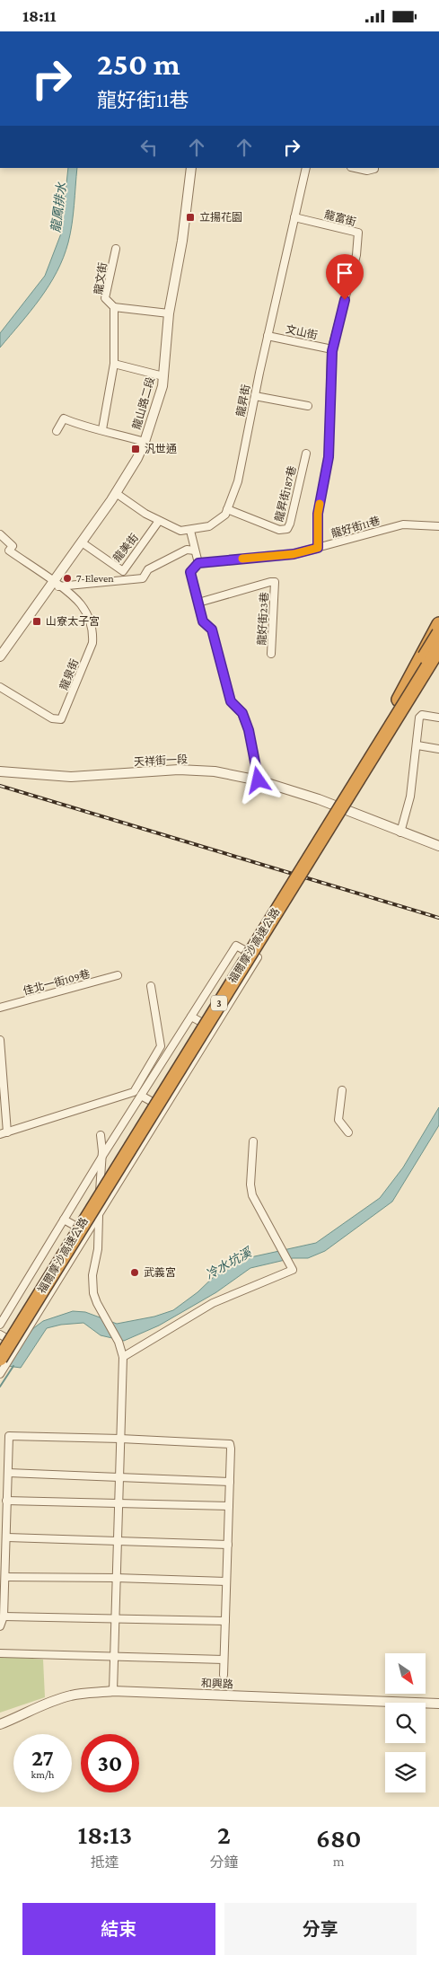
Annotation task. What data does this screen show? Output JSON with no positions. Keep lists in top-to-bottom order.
{
  "streets": {
    "highway": ["福爾摩沙高速公路", "3"],
    "street": [
      "龍富街",
      "龍文街",
      "文山街",
      "龍昇街",
      "龍山路二段",
      "龍昇街187巷",
      "龍好街11巷",
      "龍美街",
      "龍好街23巷",
      "龍泉街",
      "天祥街一段",
      "佳北一街109巷",
      "和興路"
    ]
  },
  "crossings": [
    ["龍富街", "文山街"],
    ["龍富街", "龍昇街"],
    ["龍富街", "龍好街11巷"],
    ["龍文街", "龍山路二段"],
    ["文山街", "龍昇街"],
    ["龍昇街", "龍昇街187巷"],
    ["龍山路二段", "龍美街"],
    ["龍山路二段", "龍泉街"]
  ],
  "water": ["龍鳳排水", "冷水坑溪"],
  "places": {
    "transit": ["立揚花園", "汎世通", "山寮太子宮"],
    "other": ["7-Eleven", "武義宮"]
  },
  "north": "bottom right",
  "page": {
    "status": "18:11",
    "turn": ["250 m", "龍好街11巷"],
    "speed": "27 km/h",
    "limit": "30",
    "eta": [
      "18:13",
      "抵達",
      "2",
      "分鐘",
      "680",
      "m"
    ],
    "buttons": ["結束", "分享"]
  }
}
